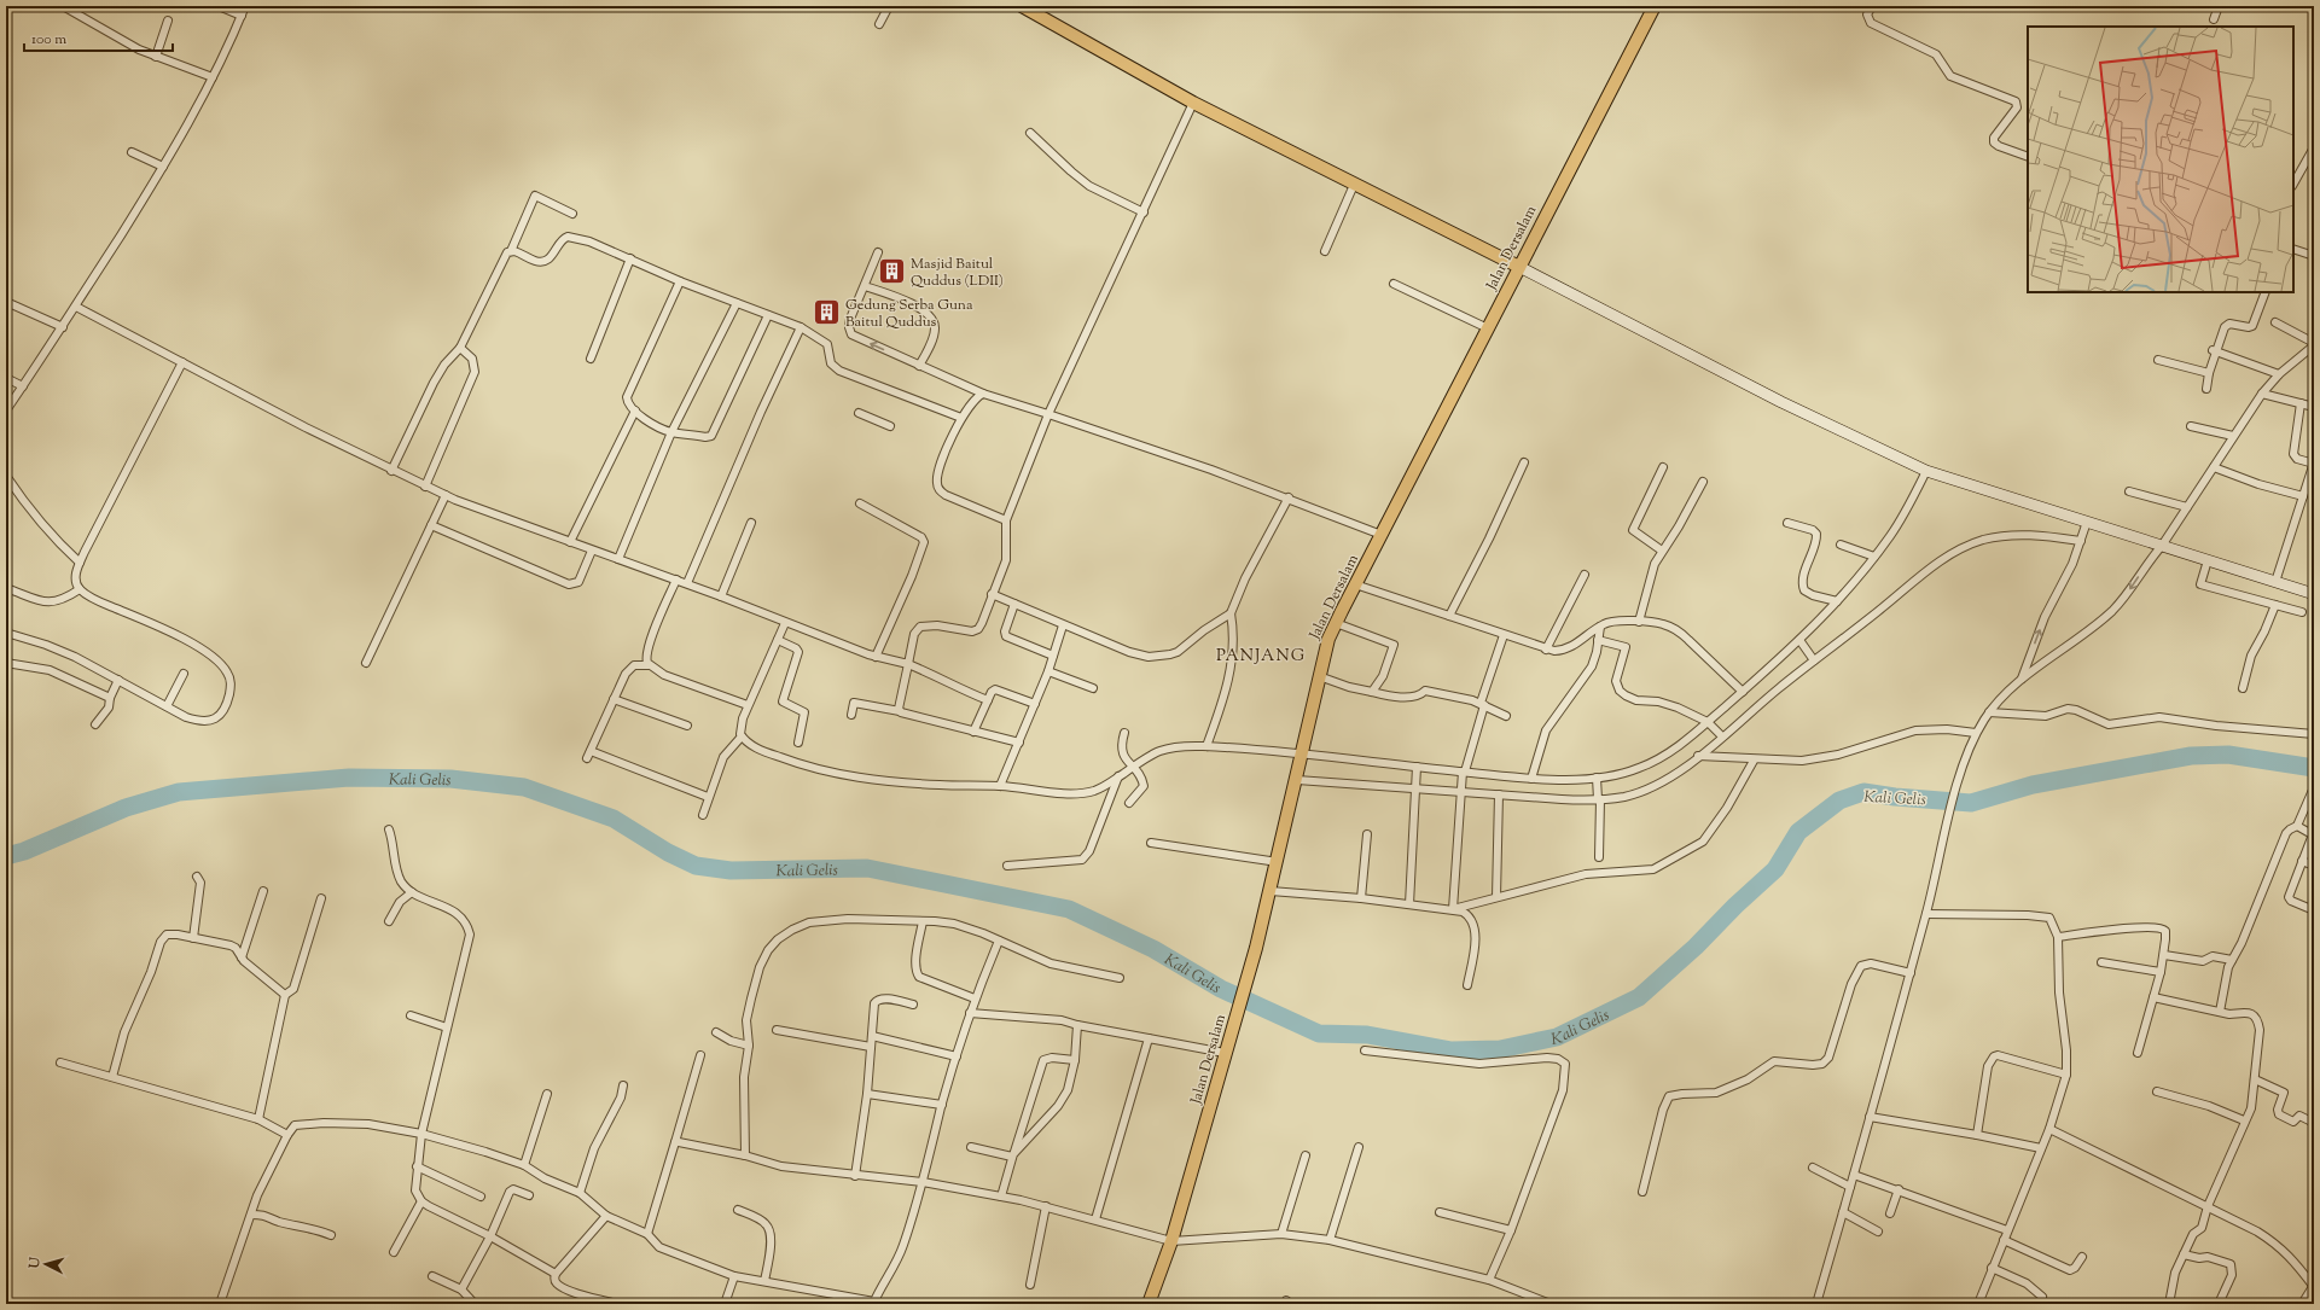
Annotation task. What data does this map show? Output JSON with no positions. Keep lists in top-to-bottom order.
{
  "streets": {
    "main road": ["Jalan Dersalam"]
  },
  "districts": ["PANJANG"],
  "water": ["Kali Gelis"],
  "places": {
    "building": ["Masjid Baitul Quddus (LDII)", "Gedung Serba Guna Baitul Quddus"]
  },
  "scale_bar": "100 m",
  "north": "left"
}
